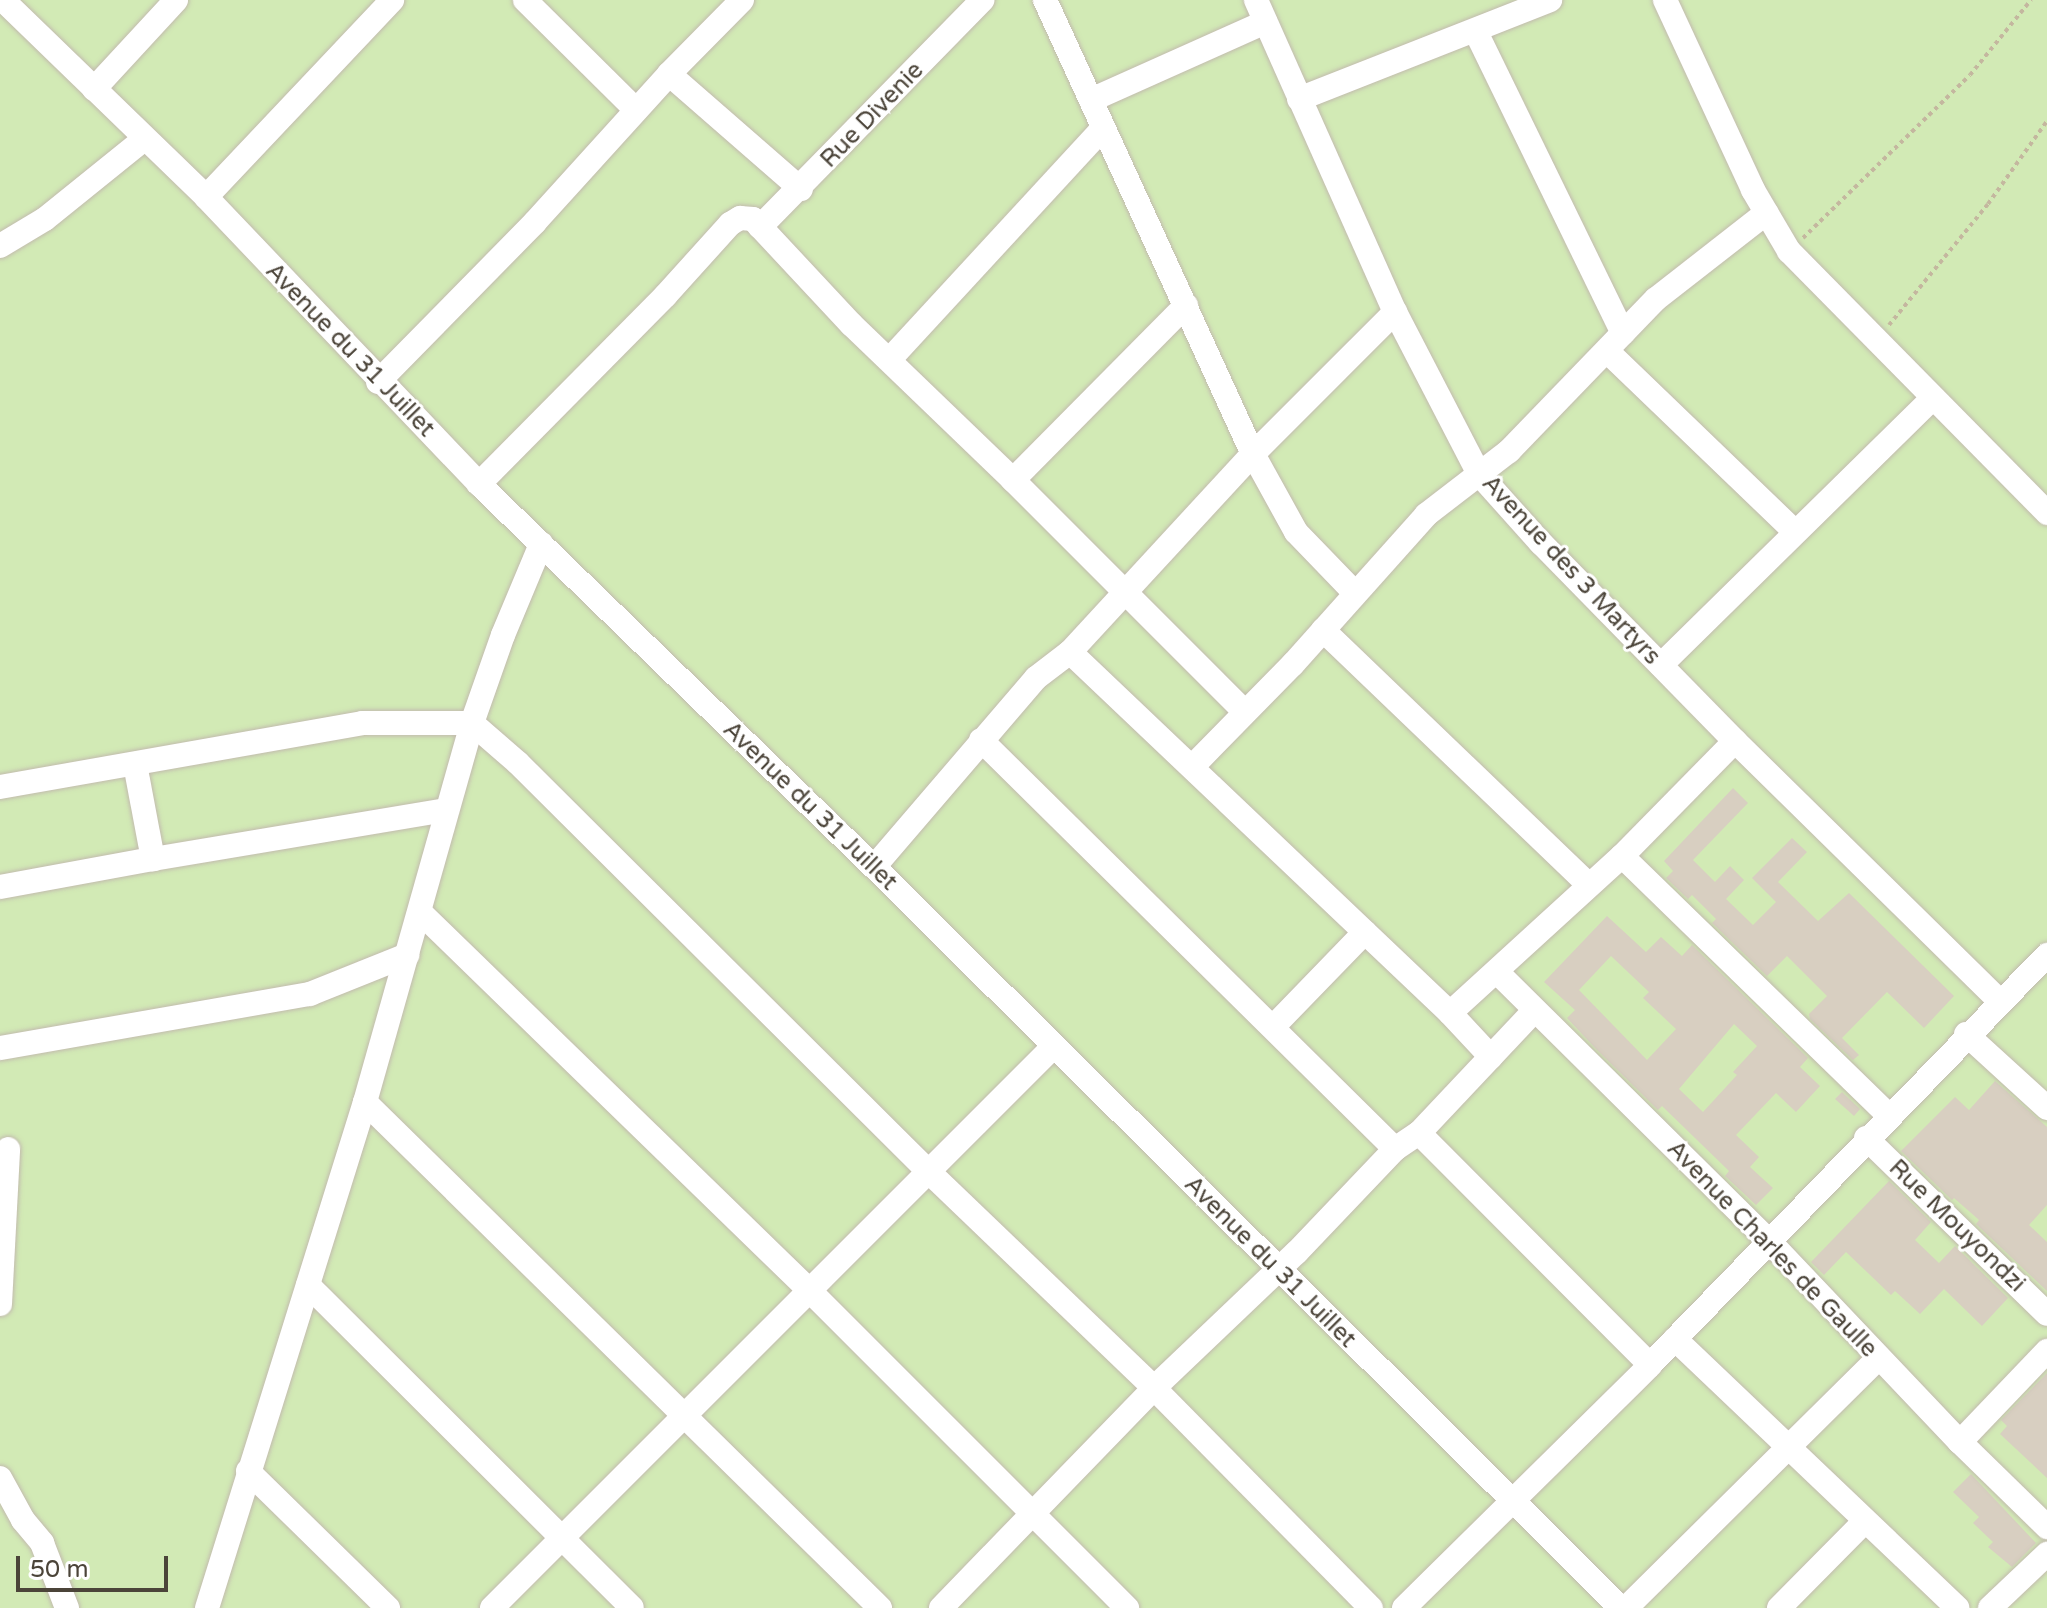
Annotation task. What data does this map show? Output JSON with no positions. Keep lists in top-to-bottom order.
{
  "streets": {
    "street": [
      "Rue Divenie",
      "Avenue du 31 Juillet",
      "Avenue des 3 Martyrs",
      "Rue Mouyondzi",
      "Avenue Charles de Gaulle"
    ]
  },
  "scale_bar": "50 m"
}
